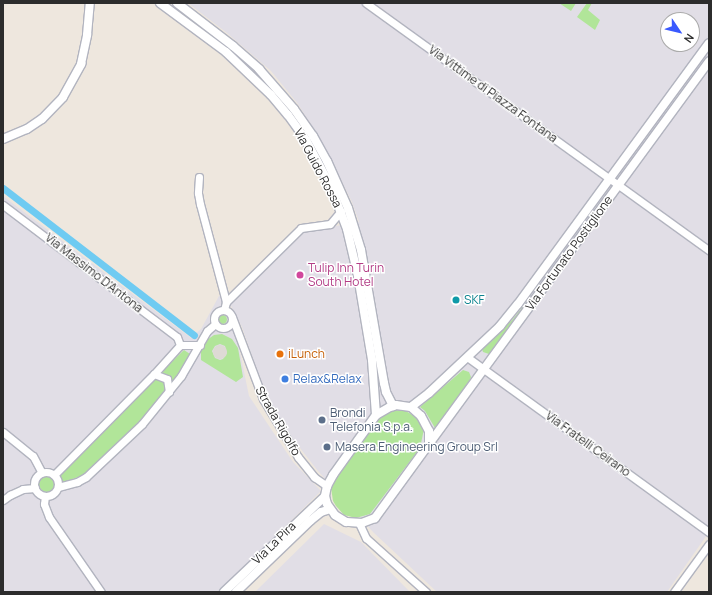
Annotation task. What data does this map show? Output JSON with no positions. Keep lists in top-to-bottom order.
{
  "streets": {
    "street": [
      "Via Vittime di Piazza Fontana",
      "Via Guido Rossa",
      "Via Fortunato Postiglione",
      "Via Massimo D'Antona",
      "Strada Rigolfo",
      "Via Fratelli Ceirano",
      "Via La Pira"
    ]
  },
  "crossings": [
    ["Via Vittime di Piazza Fontana", "Via Fortunato Postiglione"],
    ["Via Fortunato Postiglione", "Via Fratelli Ceirano"]
  ],
  "places": [
    "Tulip Inn Turin South Hotel",
    "SKF",
    "iLunch",
    "Relax&Relax",
    "Brondi Telefonia S.p.a.",
    "Masera Engineering Group Srl"
  ],
  "north": "bottom right"
}
